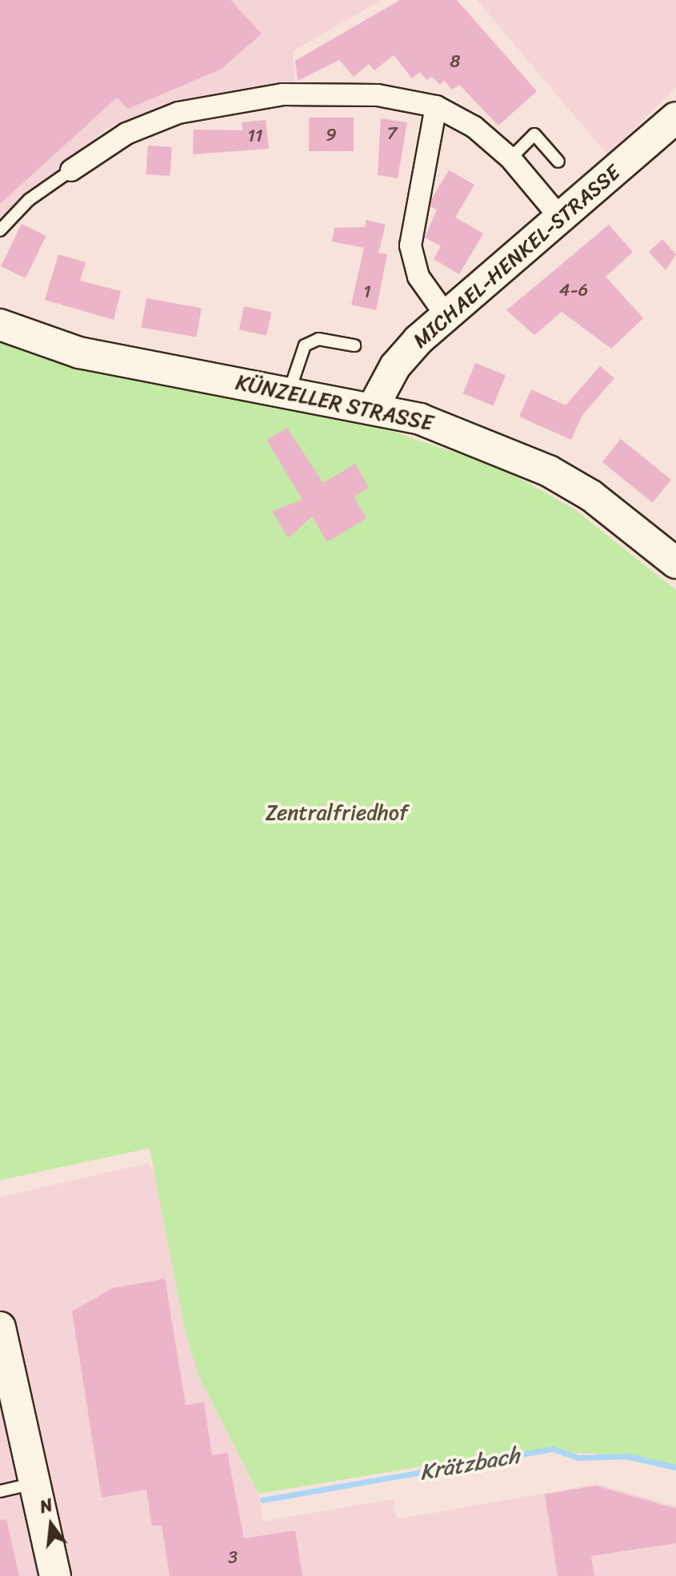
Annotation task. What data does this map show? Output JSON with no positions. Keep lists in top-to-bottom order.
{
  "streets": {
    "main road": ["MICHAEL-HENKEL-STRASSE", "KÜNZELLER STRASSE"]
  },
  "crossings": [
    ["MICHAEL-HENKEL-STRASSE", "KÜNZELLER STRASSE"]
  ],
  "water": ["Krätzbach"],
  "parks": ["Zentralfriedhof"],
  "house_numbers": [
    "8",
    "7",
    "9",
    "11",
    "4-6",
    "1",
    "3"
  ],
  "north": "top"
}
